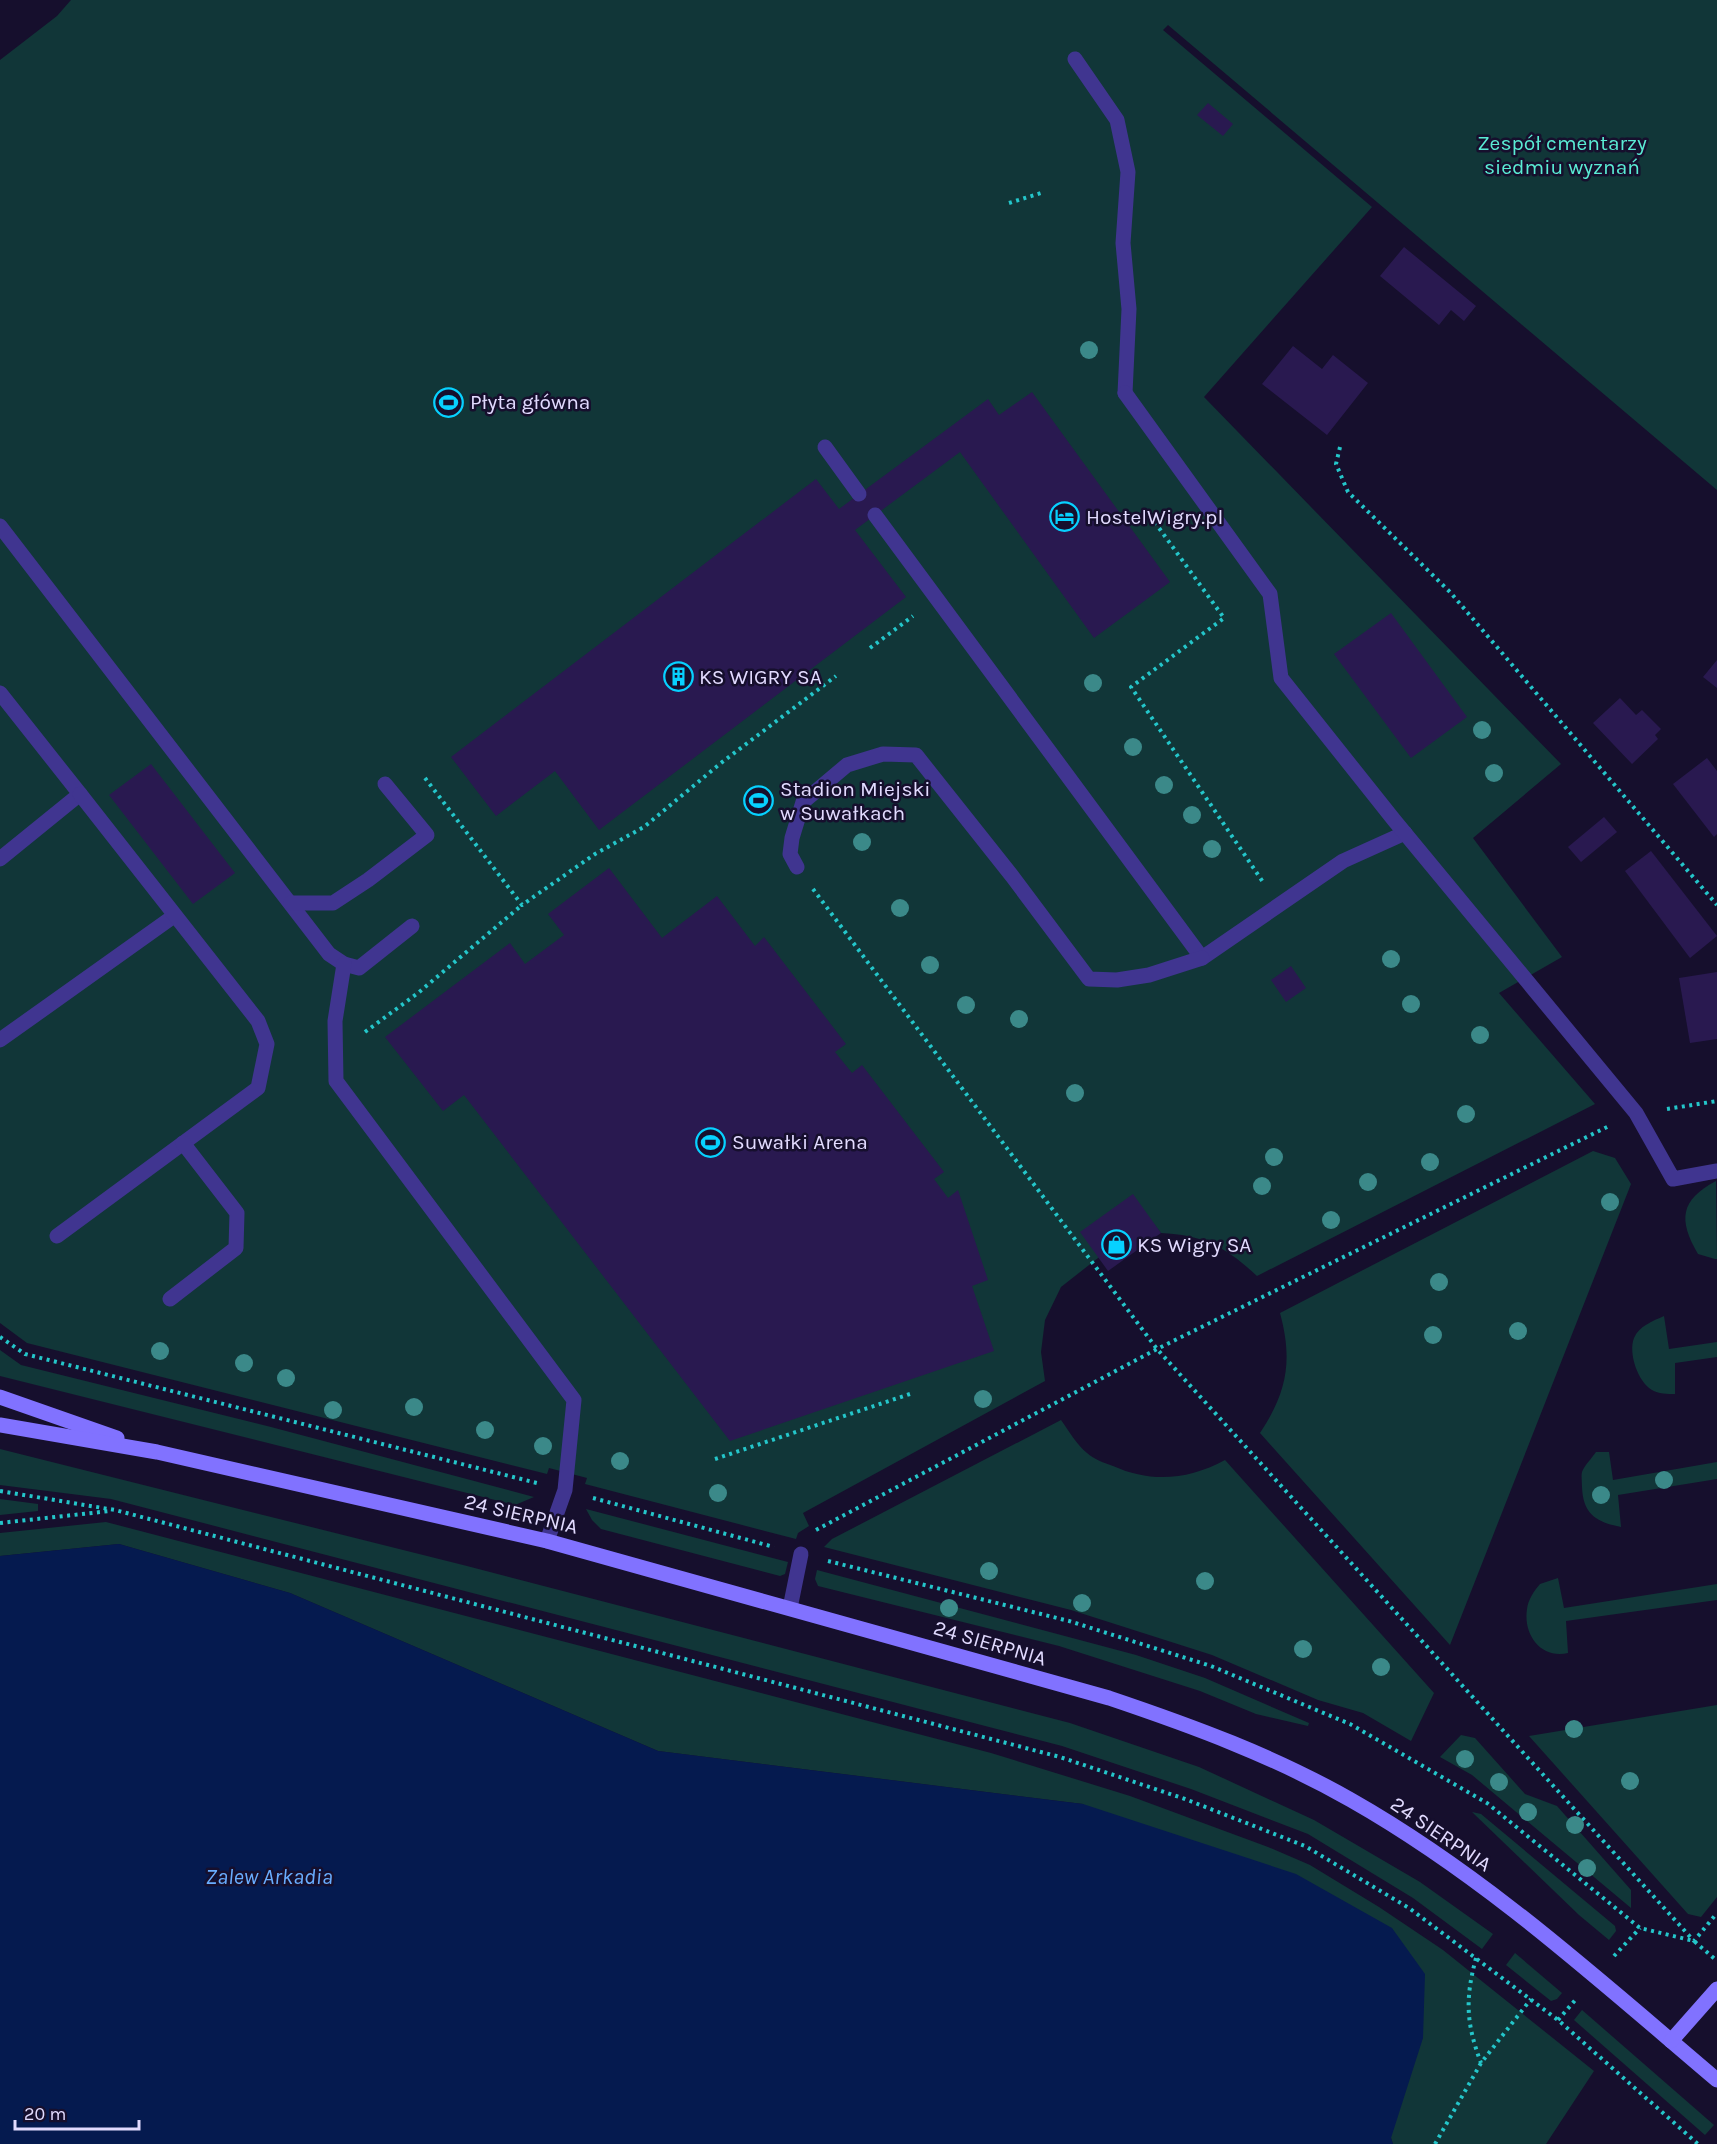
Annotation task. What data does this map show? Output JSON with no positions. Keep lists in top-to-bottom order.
{
  "streets": {
    "main road": ["24 SIERPNIA"]
  },
  "water": ["Zalew Arkadia"],
  "parks": ["Zespół cmentarzy siedmiu wyznań"],
  "places": {
    "sports": ["Płyta główna", "Stadion Miejski w Suwałkach", "Suwałki Arena"],
    "hotel": ["HostelWigry.pl"],
    "building": ["KS WIGRY SA"],
    "shop": ["KS Wigry SA"]
  },
  "scale_bar": "20 m"
}
